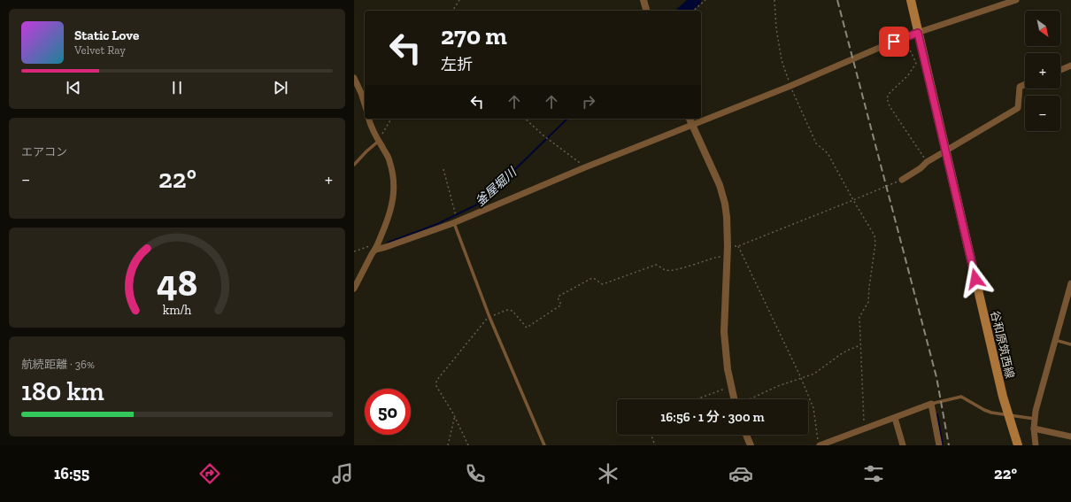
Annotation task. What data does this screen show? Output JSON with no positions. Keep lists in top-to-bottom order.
{
  "streets": {
    "main road": ["谷和原筑西線"]
  },
  "water": ["釜屋堀川"],
  "north": "bottom right",
  "page": {
    "map_buttons": ["+", "−"],
    "turn": ["270 m", "左折"],
    "song": ["Static Love", "Velvet Ray"],
    "tile": [
      "エアコン",
      ["航続距離 · 36%", "180 km"]
    ],
    "heat": ["−", "22°", "+"],
    "limit": "50",
    "trip": "16:56 · 1 分 · 300 m",
    "tabs": ["16:55", "22°"],
    "gauge": ["48", "km/h"]
  }
}
